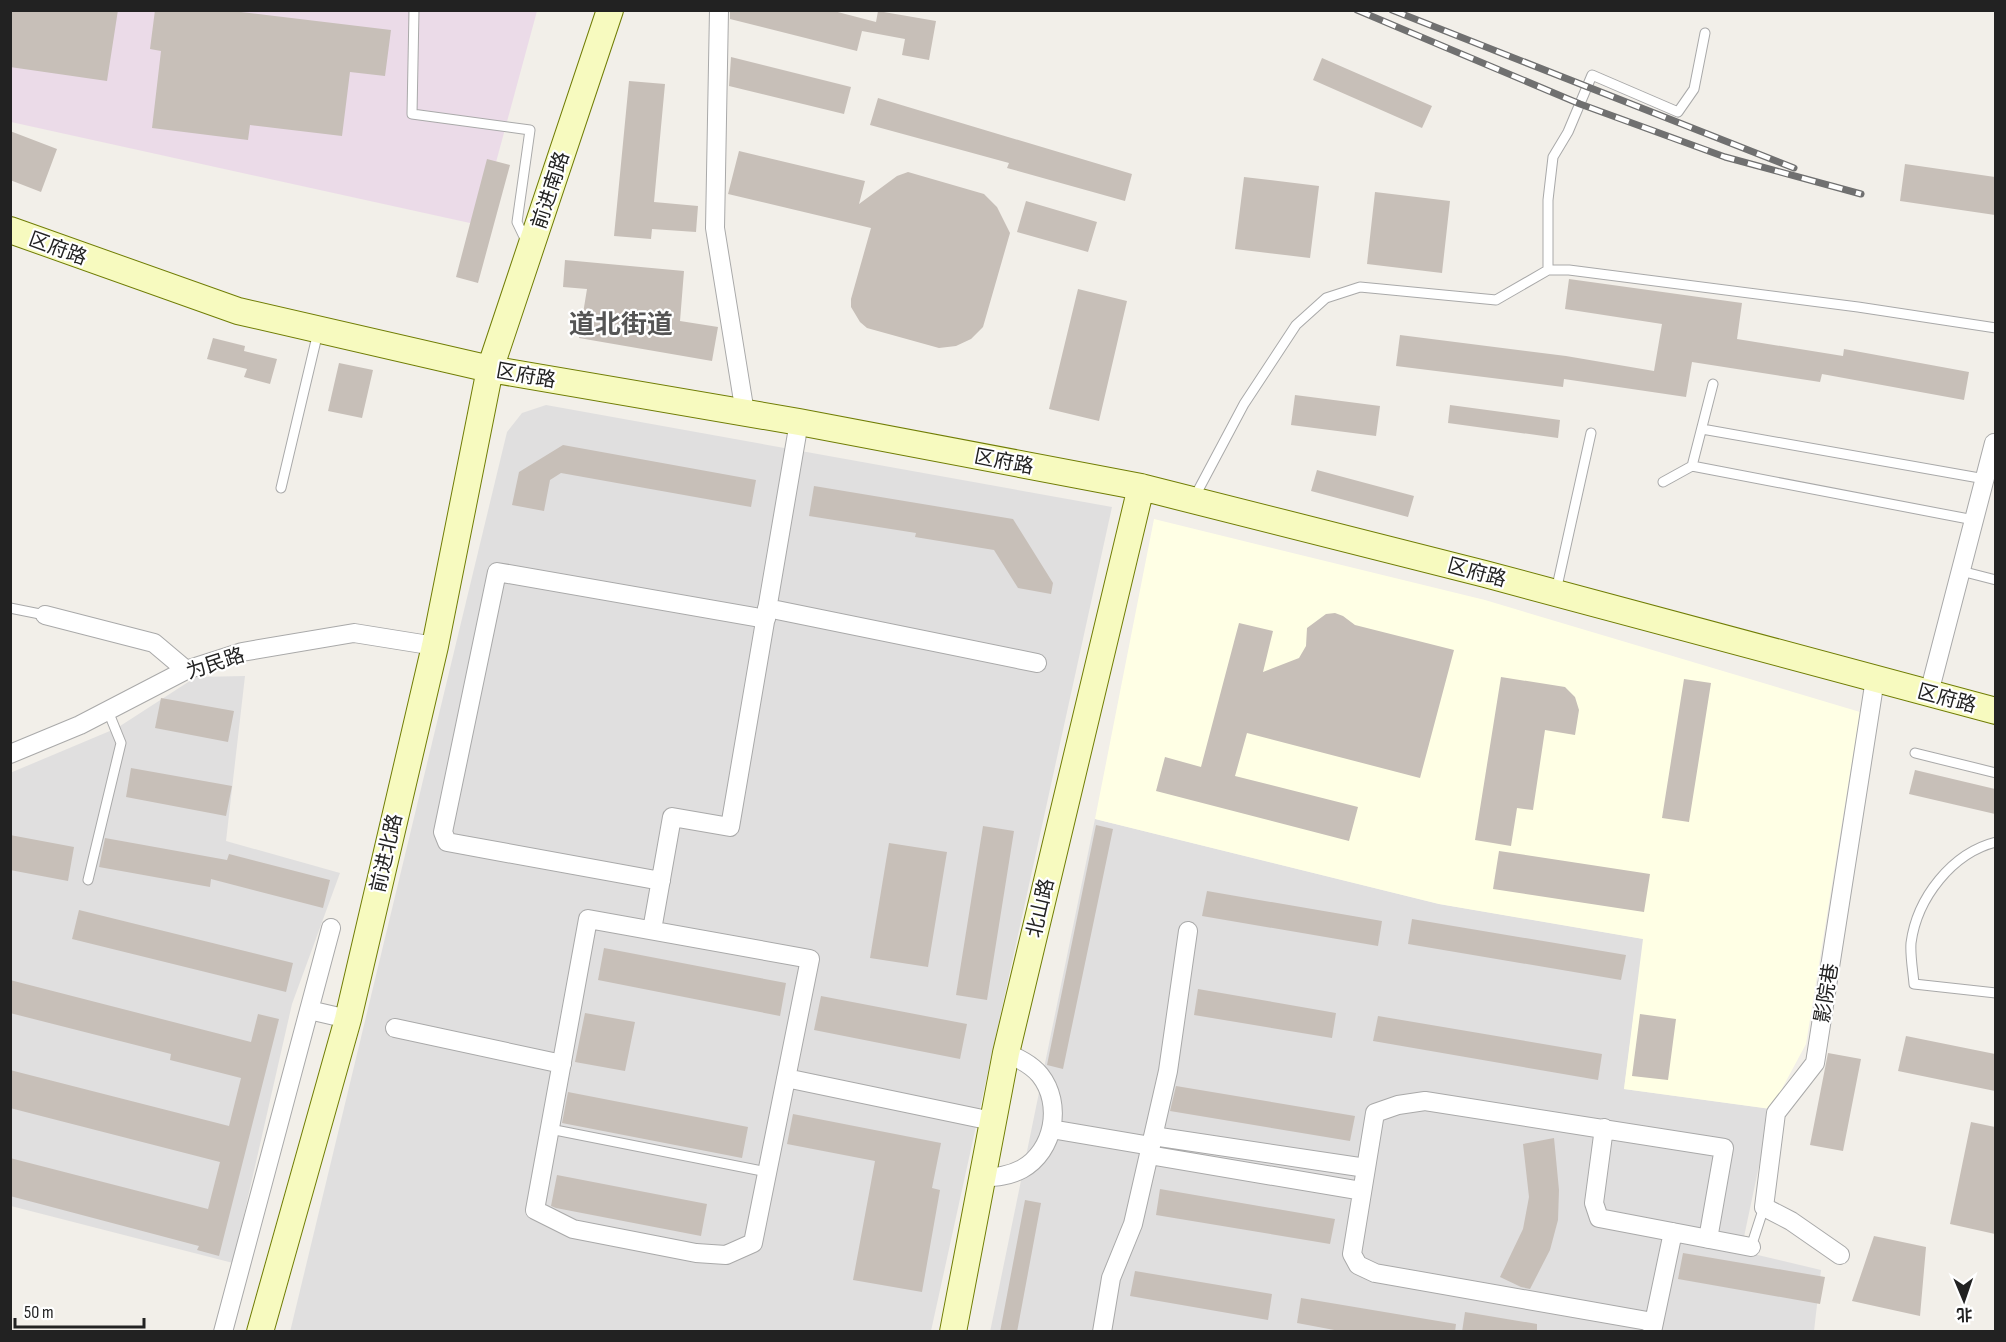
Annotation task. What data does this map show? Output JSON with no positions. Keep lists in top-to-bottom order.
{
  "streets": {
    "main road": [
      "前进南路",
      "区府路",
      "前进北路",
      "北山路"
    ],
    "street": ["为民路", "影院巷"]
  },
  "crossings": [
    ["前进南路", "区府路"],
    ["前进南路", "前进北路"],
    ["区府路", "前进北路"],
    ["区府路", "北山路"],
    ["区府路", "影院巷"],
    ["为民路", "前进北路"]
  ],
  "districts": ["道北街道"],
  "scale_bar": "50 m",
  "north": "bottom"
}
